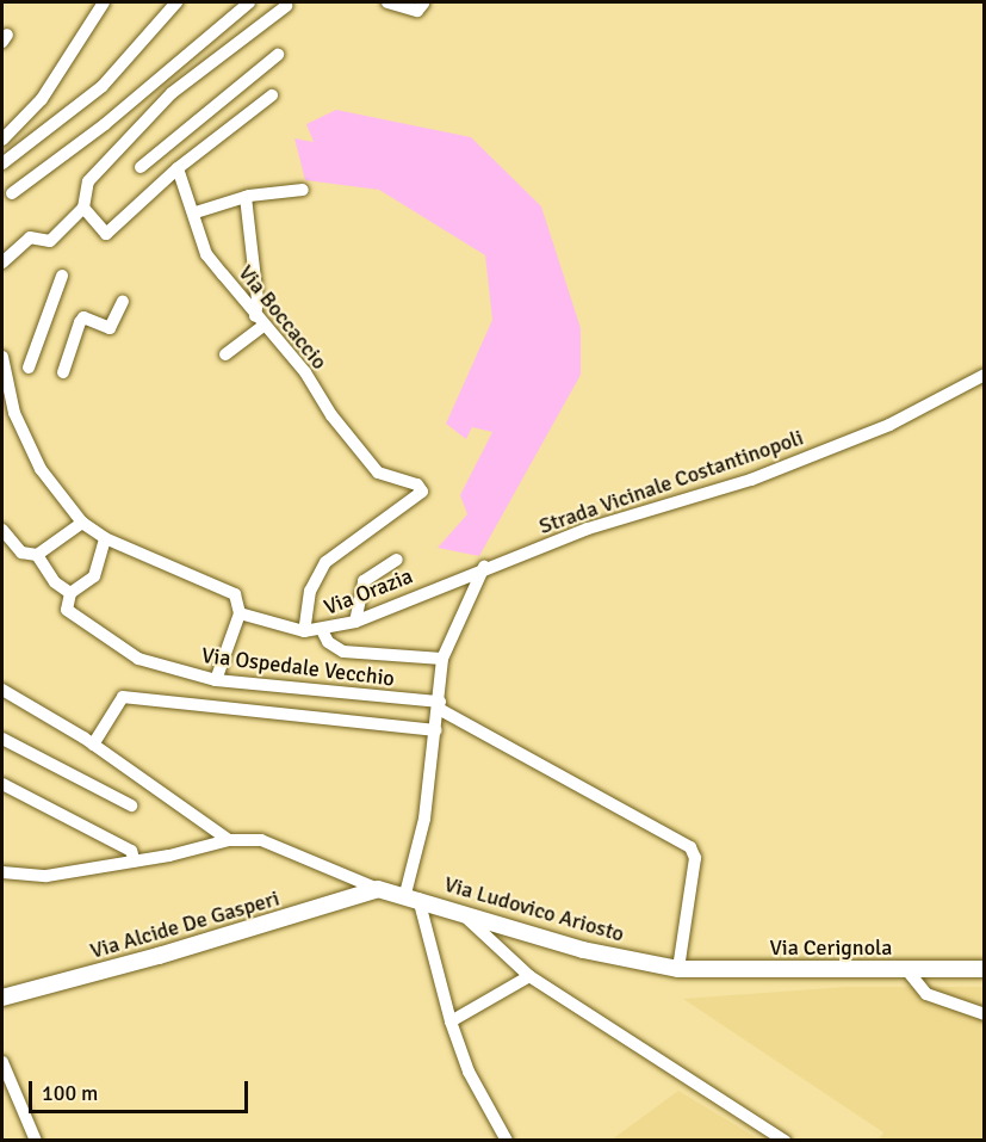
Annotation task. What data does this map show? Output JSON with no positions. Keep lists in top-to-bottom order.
{
  "streets": {
    "street": [
      "Via Boccaccio",
      "Strada Vicinale Costantinopoli",
      "Via Orazia",
      "Via Ospedale Vecchio",
      "Via Ludovico Ariosto",
      "Via Alcide De Gasperi",
      "Via Cerignola"
    ]
  },
  "crossings": [
    ["Via Boccaccio", "Via Orazia"],
    ["Strada Vicinale Costantinopoli", "Via Orazia"],
    ["Via Ludovico Ariosto", "Via Alcide De Gasperi"],
    ["Via Ludovico Ariosto", "Via Cerignola"]
  ],
  "scale_bar": "100 m"
}
